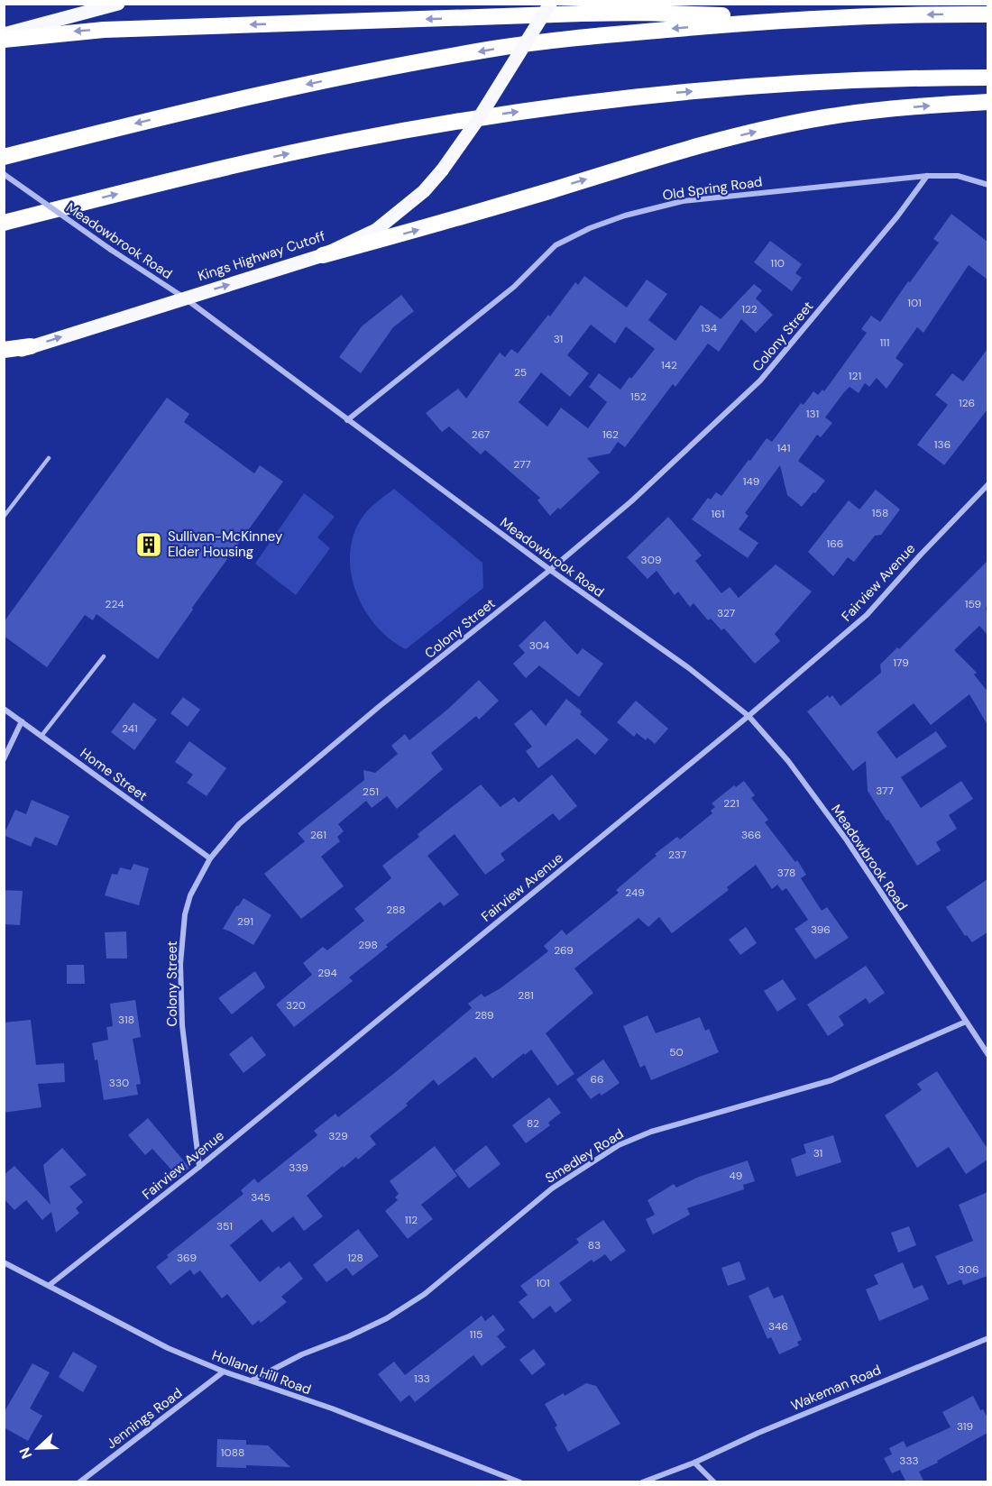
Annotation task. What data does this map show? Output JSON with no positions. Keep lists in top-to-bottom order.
{
  "streets": {
    "main road": ["Kings Highway Cutoff"],
    "street": [
      "Old Spring Road",
      "Meadowbrook Road",
      "Colony Street",
      "Fairview Avenue",
      "Home Street",
      "Smedley Road",
      "Holland Hill Road",
      "Wakeman Road",
      "Jennings Road"
    ]
  },
  "crossings": [
    ["Old Spring Road", "Meadowbrook Road"],
    ["Old Spring Road", "Colony Street"],
    ["Meadowbrook Road", "Kings Highway Cutoff"],
    ["Meadowbrook Road", "Colony Street"],
    ["Meadowbrook Road", "Fairview Avenue"],
    ["Meadowbrook Road", "Smedley Road"],
    ["Colony Street", "Fairview Avenue"],
    ["Colony Street", "Home Street"],
    ["Fairview Avenue", "Holland Hill Road"],
    ["Smedley Road", "Holland Hill Road"],
    ["Holland Hill Road", "Jennings Road"]
  ],
  "one_way": ["Kings Highway Cutoff"],
  "places": {
    "building": ["Sullivan-McKinney Elder Housing"]
  },
  "house_numbers": [
    "110",
    "101",
    "122",
    "134",
    "31",
    "111",
    "142",
    "25",
    "121",
    "152",
    "126",
    "131",
    "267",
    "162",
    "136",
    "141",
    "277",
    "149",
    "158",
    "161",
    "166",
    "309",
    "224",
    "159",
    "327",
    "304",
    "179",
    "241",
    "377",
    "251",
    "221",
    "261",
    "366",
    "237",
    "378",
    "249",
    "288",
    "291",
    "396",
    "298",
    "269",
    "294",
    "281",
    "320",
    "289",
    "318",
    "50",
    "66",
    "330",
    "82",
    "329",
    "31",
    "339",
    "49",
    "345",
    "112",
    "351",
    "83",
    "369",
    "128",
    "306",
    "101",
    "346",
    "115",
    "133",
    "319",
    "1088",
    "333"
  ],
  "north": "left"
}
